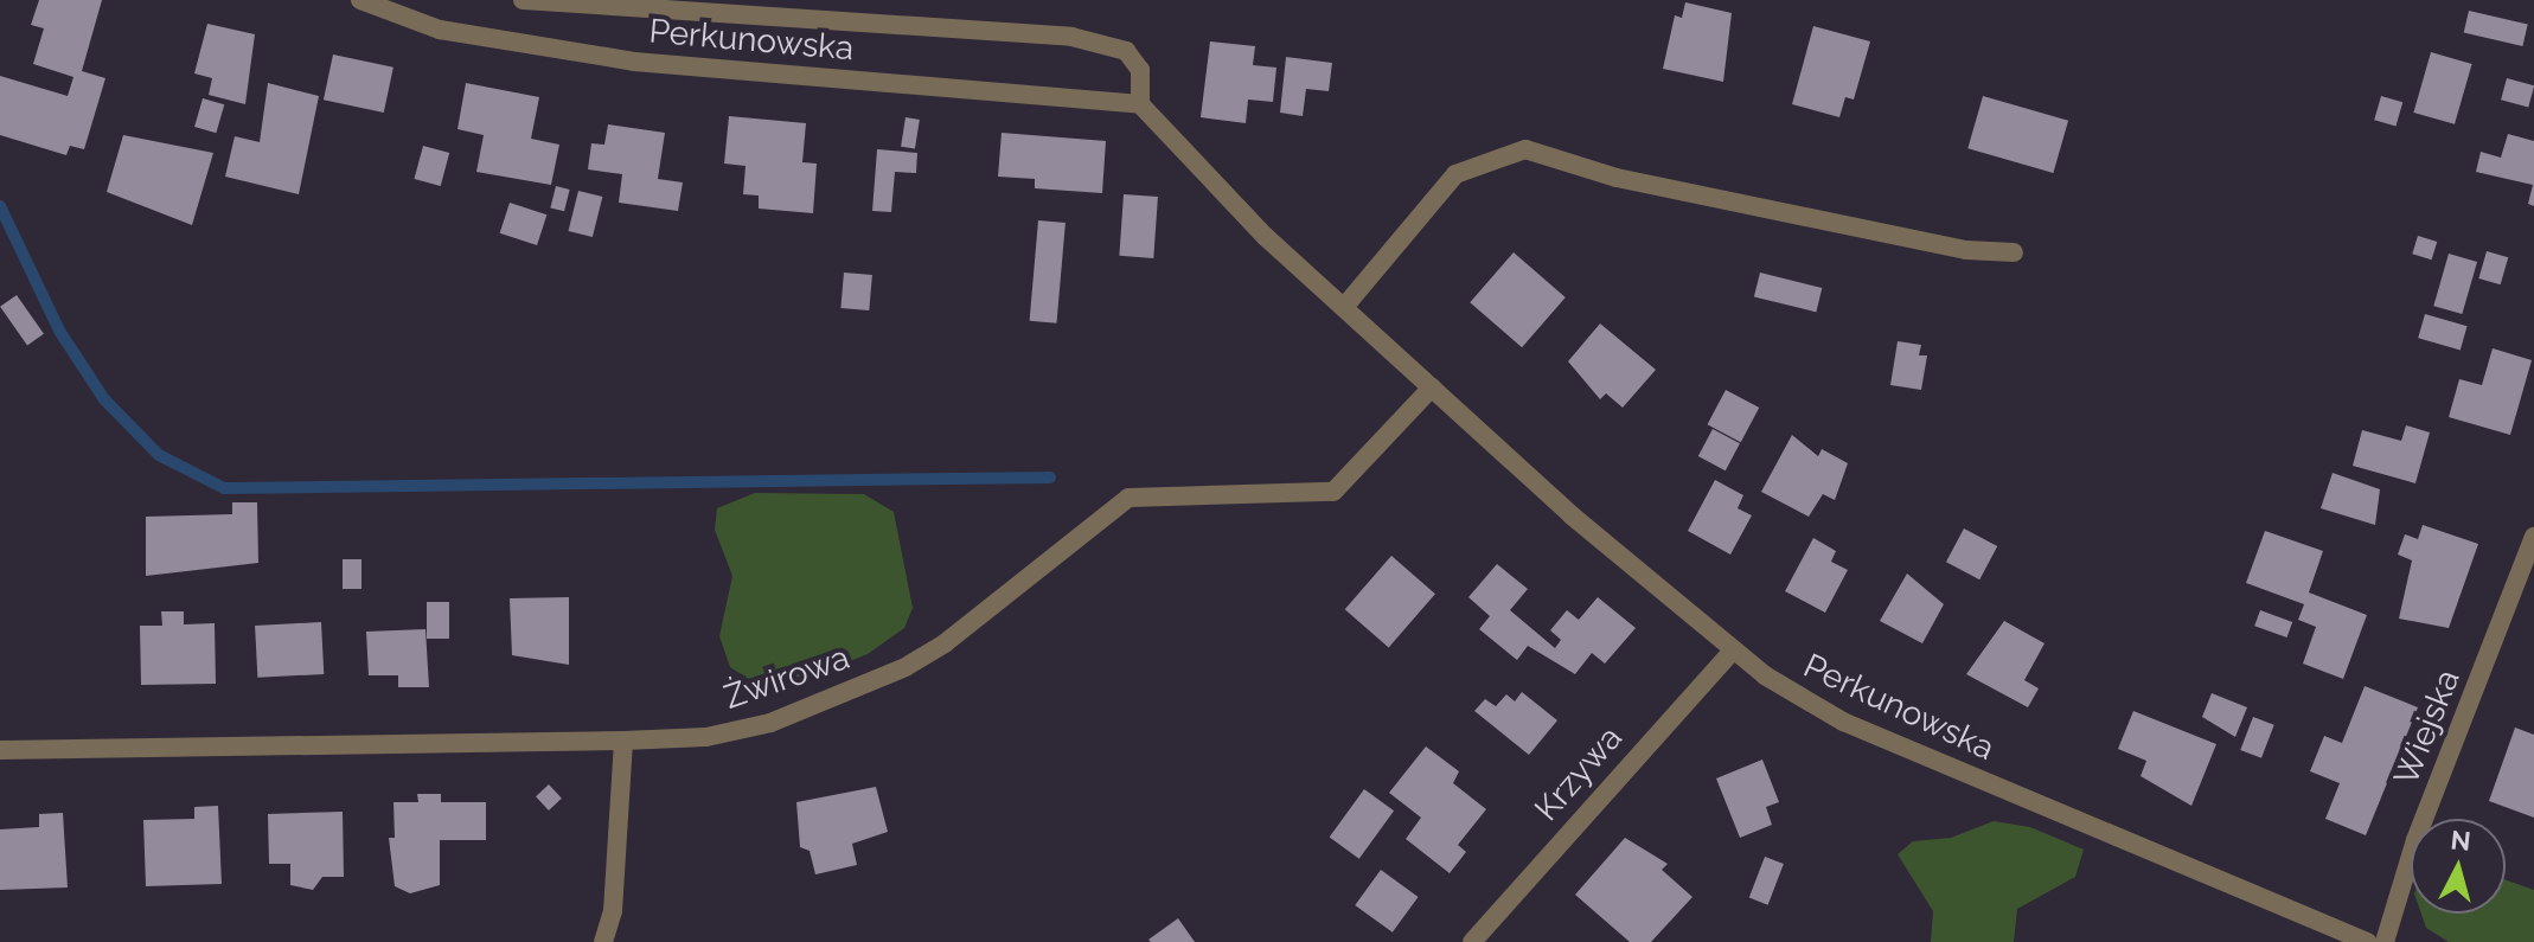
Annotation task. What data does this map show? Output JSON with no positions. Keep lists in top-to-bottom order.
{
  "streets": {
    "street": [
      "Perkunowska",
      "Żwirowa",
      "Wiejska",
      "Krzywa"
    ]
  },
  "crossings": [
    ["Perkunowska", "Żwirowa"],
    ["Perkunowska", "Krzywa"]
  ],
  "north": "top"
}
